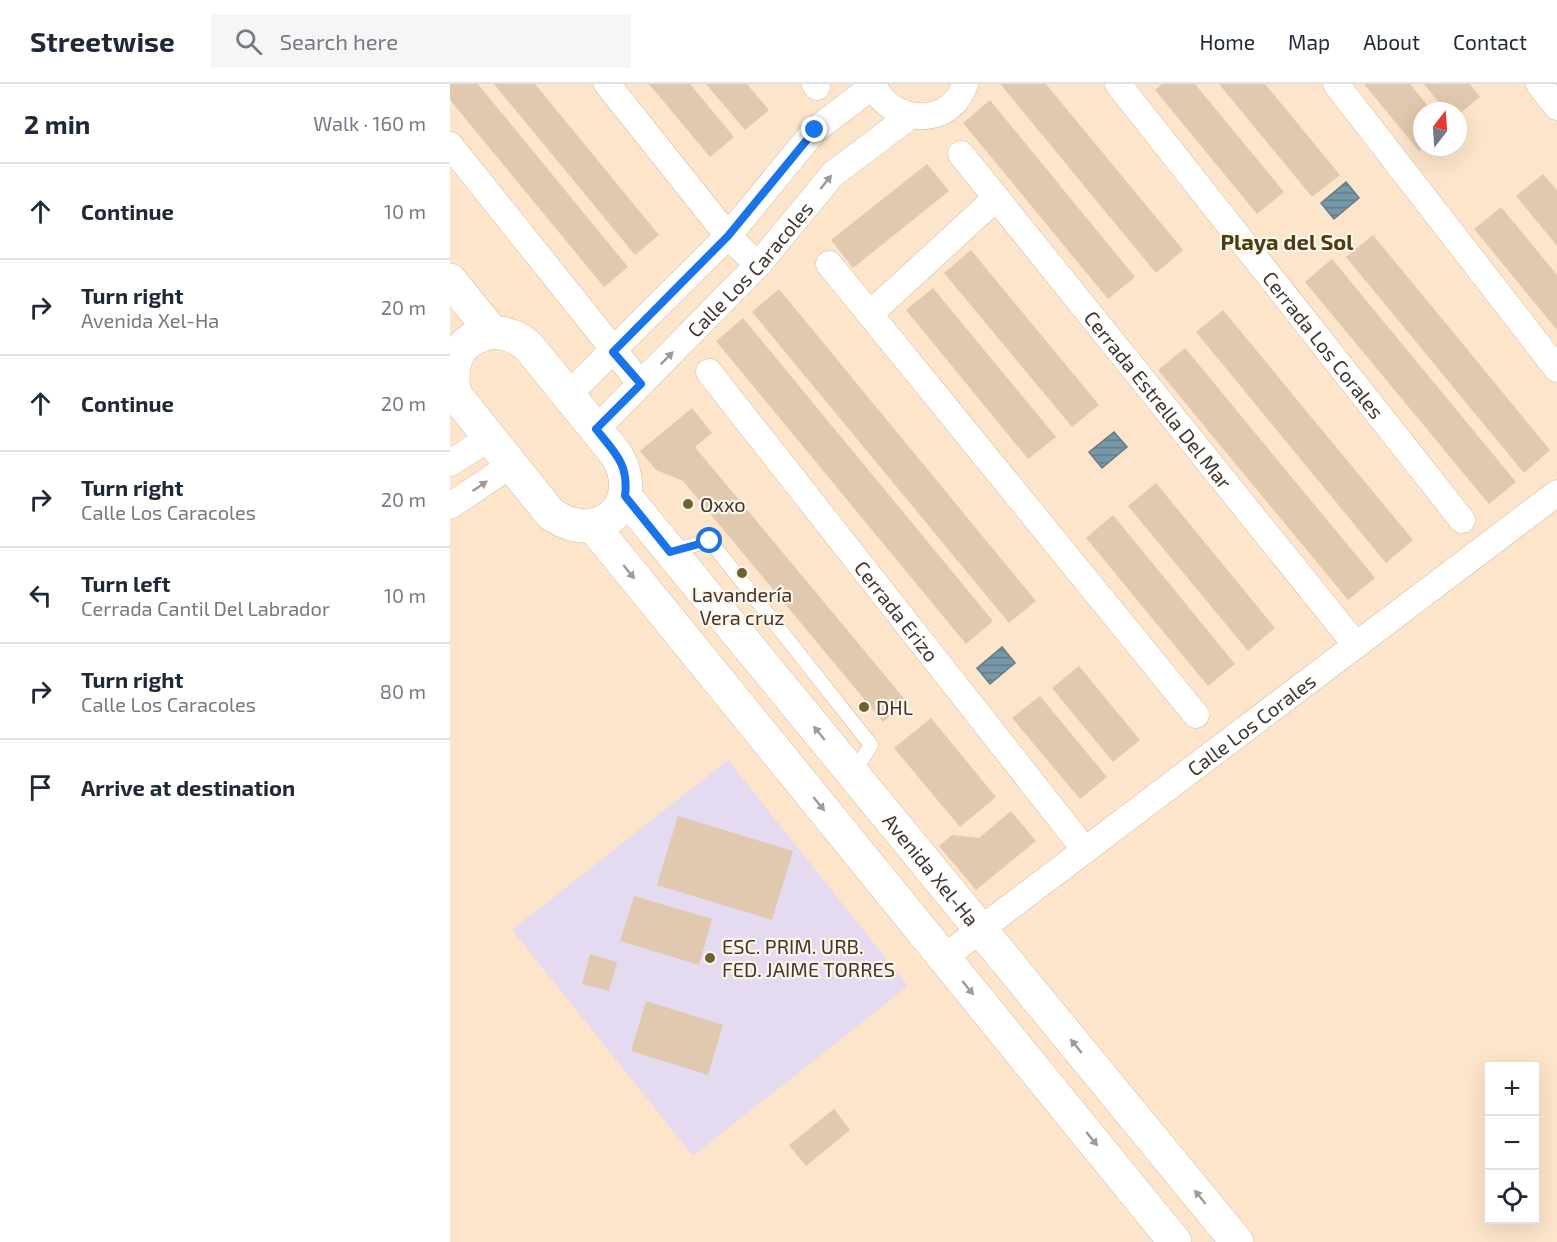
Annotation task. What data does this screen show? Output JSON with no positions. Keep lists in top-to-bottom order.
{
  "streets": {
    "street": [
      "Calle Los Caracoles",
      "Cerrada Los Corales",
      "Cerrada Estrella Del Mar",
      "Cerrada Erizo",
      "Calle Los Corales",
      "Avenida Xel-Ha"
    ]
  },
  "crossings": [
    ["Cerrada Estrella Del Mar", "Calle Los Corales"],
    ["Cerrada Erizo", "Calle Los Corales"],
    ["Calle Los Corales", "Avenida Xel-Ha"]
  ],
  "districts": ["Playa del Sol"],
  "places": [
    "Oxxo",
    "Lavandería Vera cruz",
    "DHL",
    "ESC. PRIM. URB. FED. JAIME TORRES"
  ],
  "north": "top",
  "page": {
    "header": "Streetwise",
    "search": "Search here",
    "nav": [
      "Home",
      "Map",
      "About",
      "Contact"
    ],
    "heading": ["2 min", "Walk · 160 m"],
    "list": [
      ["Continue", "10 m"],
      ["Turn right", "Avenida Xel-Ha", "20 m"],
      ["Continue", "20 m"],
      ["Turn right", "Calle Los Caracoles", "20 m"],
      ["Turn left", "Cerrada Cantil Del Labrador", "10 m"],
      ["Turn right", "Calle Los Caracoles", "80 m"],
      "Arrive at destination"
    ],
    "map_buttons": ["+", "−"]
  }
}
